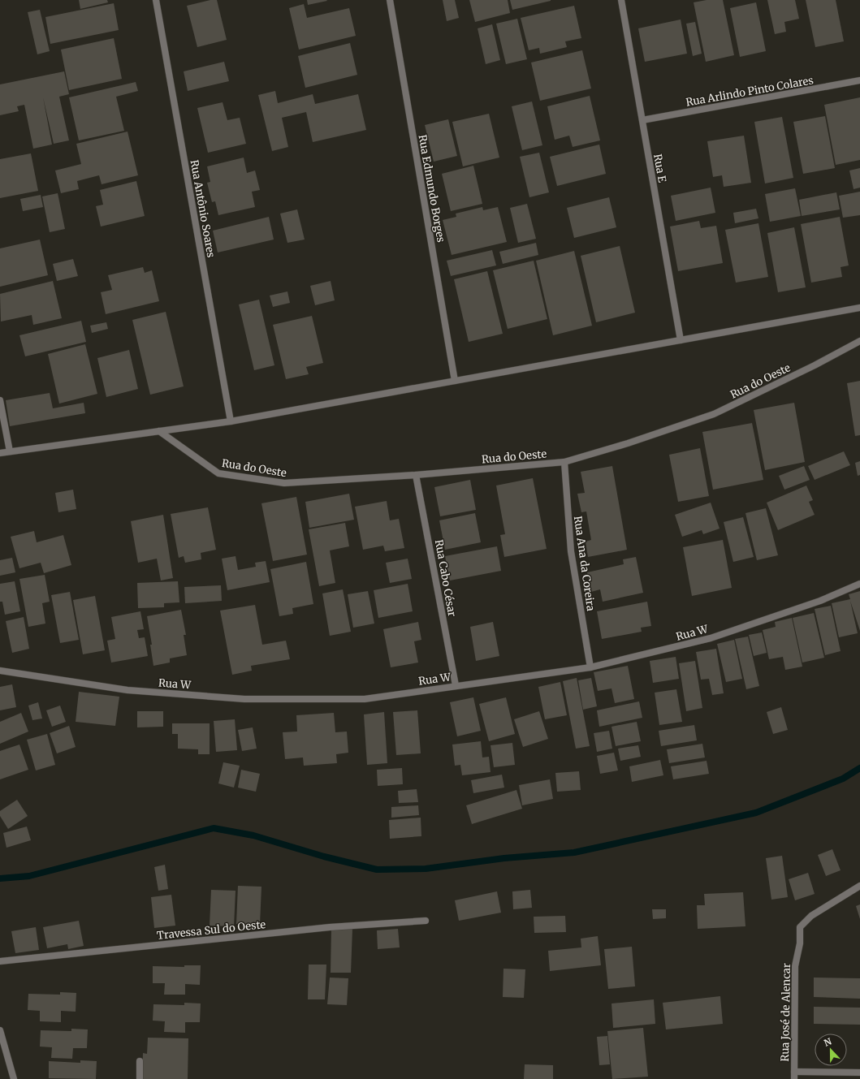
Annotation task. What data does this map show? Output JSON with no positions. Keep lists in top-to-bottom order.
{
  "streets": {
    "street": [
      "Rua Arlindo Pinto Colares",
      "Rua E",
      "Rua Edmundo Borges",
      "Rua Antônio Soares",
      "Rua do Oeste",
      "Rua Ana da Coreira",
      "Rua Cabo César",
      "Rua W",
      "Travessa Sul do Oeste",
      "Rua José de Alencar"
    ]
  },
  "crossings": [
    ["Rua Arlindo Pinto Colares", "Rua E"],
    ["Rua do Oeste", "Rua Ana da Coreira"],
    ["Rua do Oeste", "Rua Cabo César"],
    ["Rua Ana da Coreira", "Rua W"],
    ["Rua Cabo César", "Rua W"]
  ],
  "north": "top"
}
